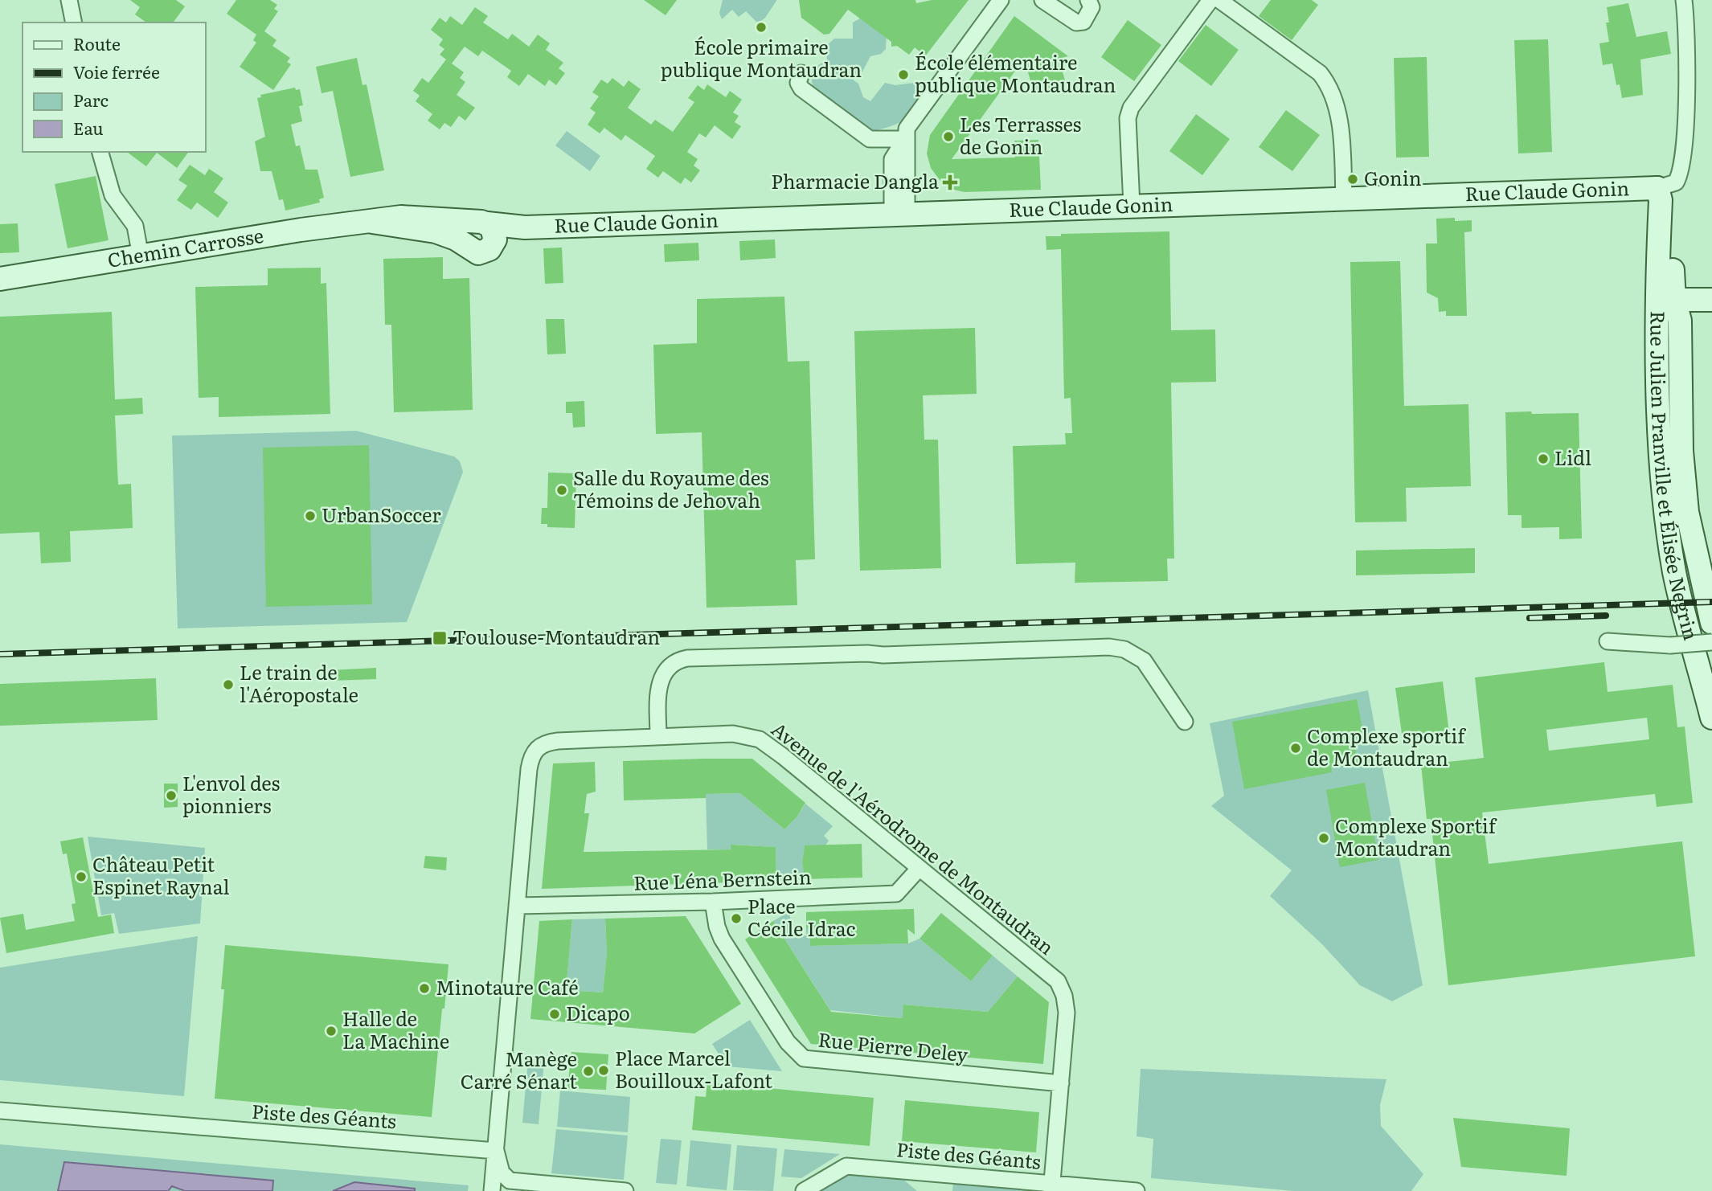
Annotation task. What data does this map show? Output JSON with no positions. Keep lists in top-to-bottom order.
{
  "streets": {
    "street": [
      "Rue Claude Gonin",
      "Chemin Carrosse",
      "Rue Julien Pranville et Élisée Negrin",
      "Avenue de l'Aérodrome de Montaudran",
      "Rue Léna Bernstein",
      "Rue Pierre Deley",
      "Piste des Géants"
    ]
  },
  "crossings": [
    ["Rue Claude Gonin", "Chemin Carrosse"],
    ["Rue Claude Gonin", "Rue Julien Pranville et Élisée Negrin"],
    ["Avenue de l'Aérodrome de Montaudran", "Rue Léna Bernstein"],
    ["Avenue de l'Aérodrome de Montaudran", "Rue Pierre Deley"],
    ["Avenue de l'Aérodrome de Montaudran", "Piste des Géants"],
    ["Rue Léna Bernstein", "Rue Pierre Deley"]
  ],
  "places": {
    "other": [
      "École primaire publique Montaudran",
      "École élémentaire publique Montaudran",
      "Les Terrasses de Gonin",
      "Gonin",
      "Lidl",
      "Salle du Royaume des Témoins de Jehovah",
      "UrbanSoccer",
      "Le train de l'Aéropostale",
      "Complexe sportif de Montaudran",
      "L'envol des pionniers",
      "Complexe Sportif Montaudran",
      "Château Petit Espinet Raynal",
      "Place Cécile Idrac",
      "Minotaure Café",
      "Dicapo",
      "Halle de La Machine",
      "Place Marcel Bouilloux-Lafont",
      "Manège Carré Sénart"
    ],
    "health": ["Pharmacie Dangla"],
    "transit": ["Toulouse-Montaudran"]
  },
  "legend": [
    "Route",
    "Voie ferrée",
    "Parc",
    "Eau"
  ]
}
